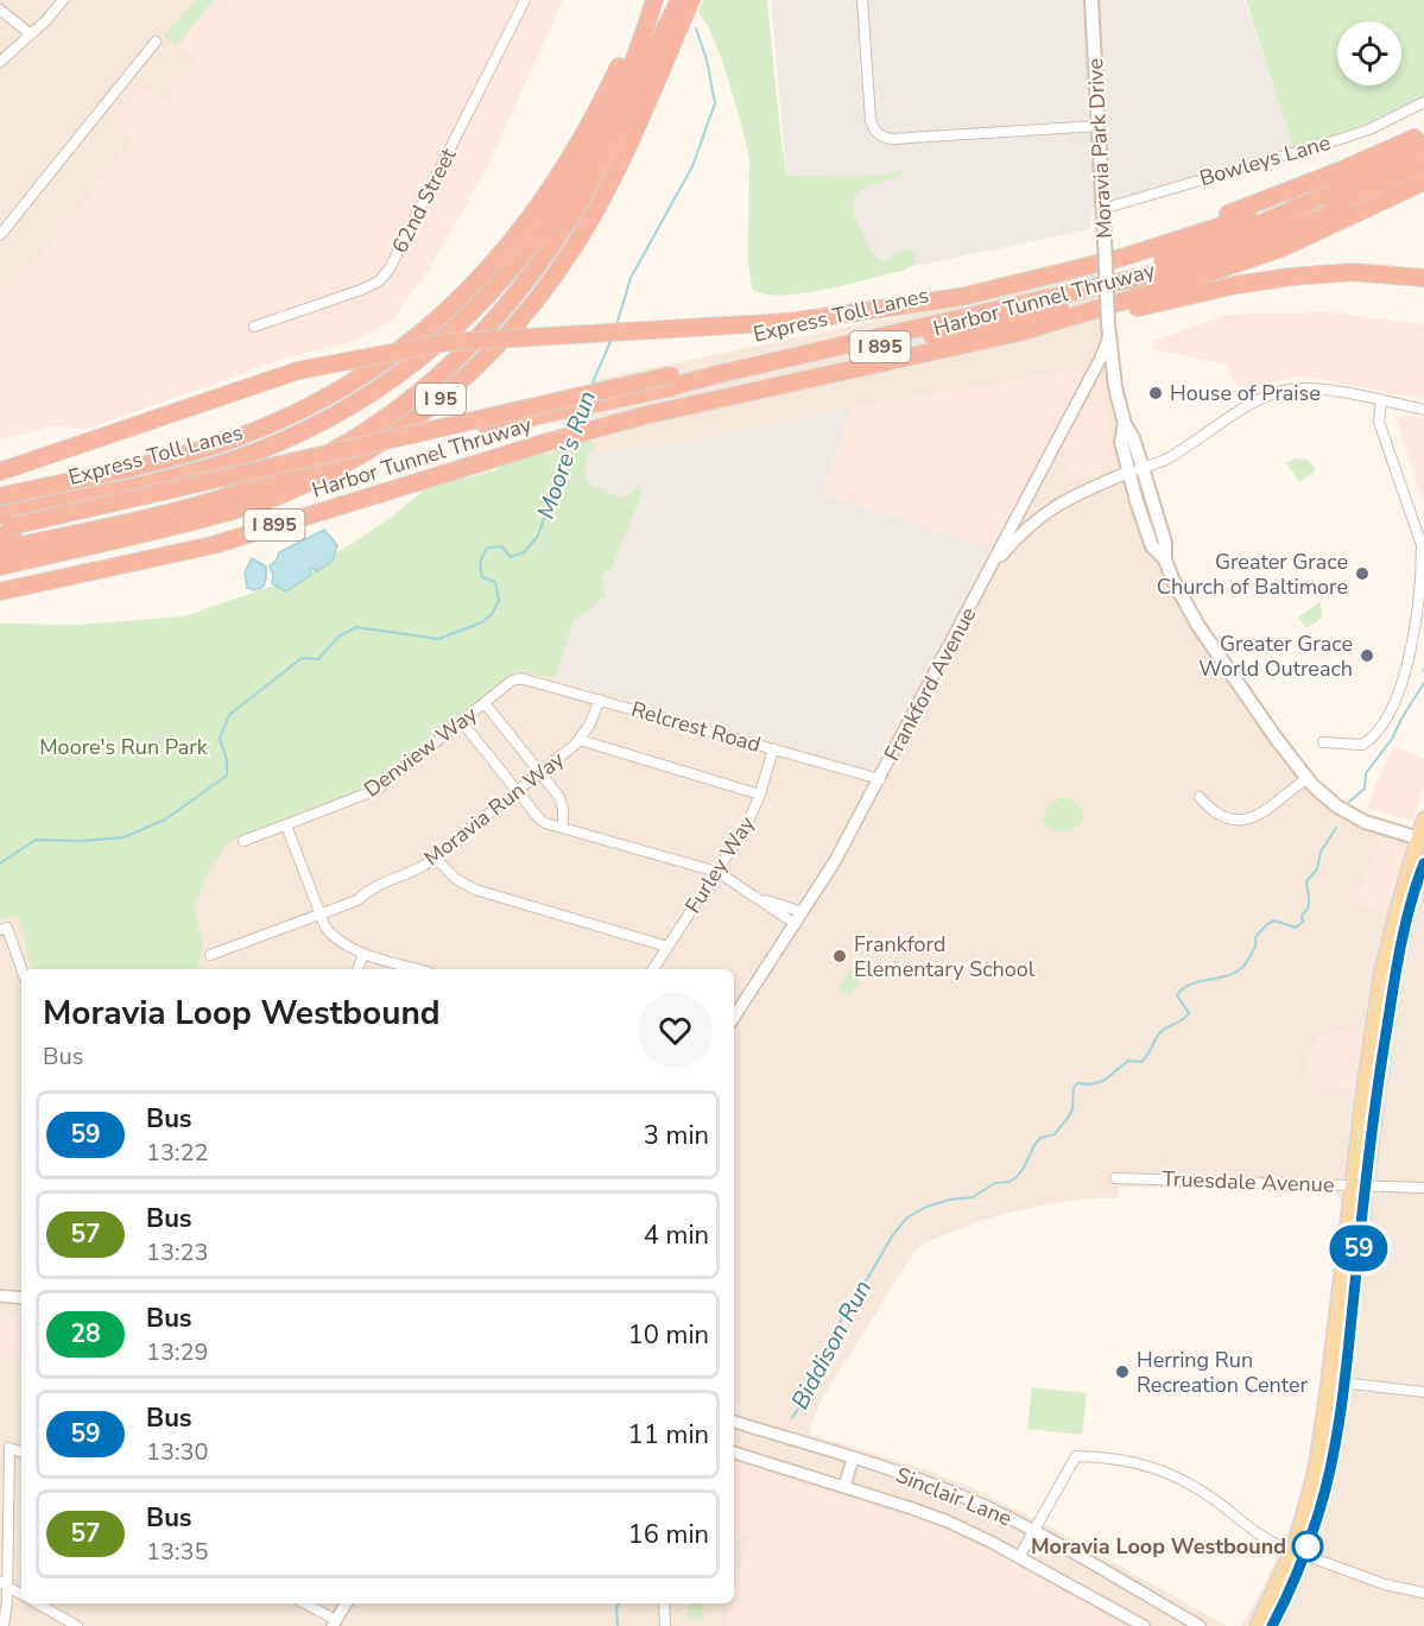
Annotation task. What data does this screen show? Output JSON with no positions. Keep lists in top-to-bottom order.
{
  "streets": {
    "highway": [
      "Harbor Tunnel Thruway",
      "Express Toll Lanes",
      "I 895",
      "I 95"
    ],
    "main road": ["Moravia Park Drive"],
    "street": [
      "Bowleys Lane",
      "62nd Street",
      "Frankford Avenue",
      "Relcrest Road",
      "Denview Way",
      "Moravia Run Way",
      "Furley Way",
      "Truesdale Avenue",
      "Sinclair Lane"
    ]
  },
  "crossings": [
    ["Moravia Park Drive", "Bowleys Lane"],
    ["Moravia Park Drive", "Frankford Avenue"],
    ["Harbor Tunnel Thruway", "Express Toll Lanes"],
    ["Frankford Avenue", "Relcrest Road"],
    ["Relcrest Road", "Denview Way"],
    ["Relcrest Road", "Moravia Run Way"],
    ["Relcrest Road", "Furley Way"]
  ],
  "water": ["Moore's Run", "Biddison Run"],
  "parks": ["Moore's Run Park"],
  "places": [
    "House of Praise",
    "Greater Grace Church of Baltimore",
    "Greater Grace World Outreach",
    "Frankford Elementary School",
    "Herring Run Recreation Center",
    "Moravia Loop Westbound"
  ],
  "lines": ["bus line 59"],
  "page": {
    "on_map": "59",
    "heading": ["Moravia Loop Westbound", "Bus"],
    "list": [
      {
        "mark": "59",
        "name": "Bus",
        "note": "13:22",
        "value": "3 min"
      },
      {
        "mark": "57",
        "name": "Bus",
        "note": "13:23",
        "value": "4 min"
      },
      {
        "mark": "28",
        "name": "Bus",
        "note": "13:29",
        "value": "10 min"
      },
      {
        "mark": "59",
        "name": "Bus",
        "note": "13:30",
        "value": "11 min"
      },
      {
        "mark": "57",
        "name": "Bus",
        "note": "13:35",
        "value": "16 min"
      }
    ]
  }
}
